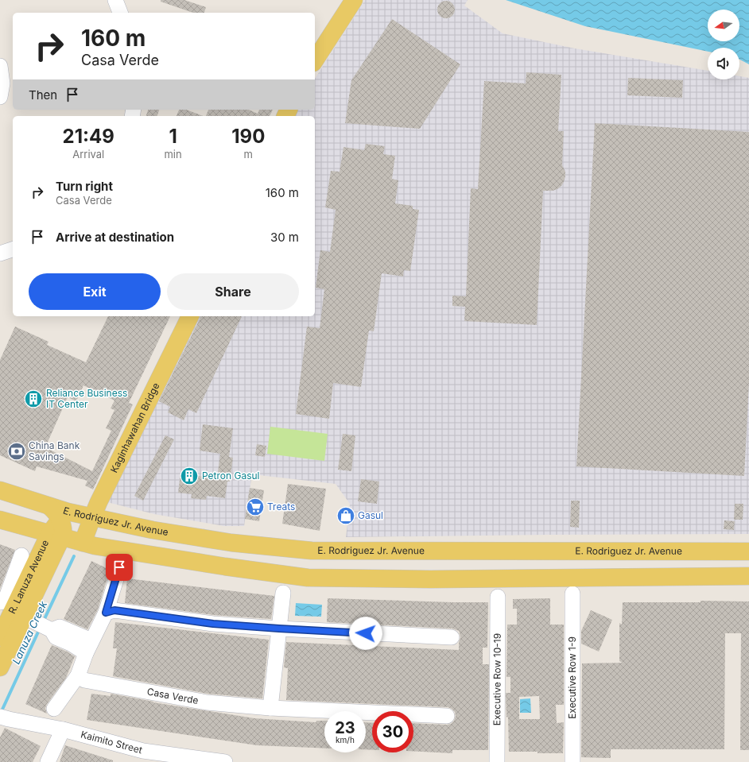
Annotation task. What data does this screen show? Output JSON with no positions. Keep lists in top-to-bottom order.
{
  "streets": {
    "main road": ["Kaginhawahan Bridge", "E. Rodriguez Jr. Avenue", "R. Lanuza Avenue"],
    "street": [
      "Executive Row 1-9",
      "Executive Row 10-19",
      "Casa Verde",
      "Kaimito Street"
    ]
  },
  "crossings": [
    ["Kaginhawahan Bridge", "E. Rodriguez Jr. Avenue"]
  ],
  "water": ["Lanuza Creek"],
  "places": {
    "building": ["Reliance Business IT Center", "Petron Gasul"],
    "bank": ["China Bank Savings"],
    "supermarket": ["Treats"],
    "shop": ["Gasul"]
  },
  "north": "left",
  "page": {
    "turn": ["160 m", "Casa Verde"],
    "then": "Then",
    "eta": [
      "21:49",
      "Arrival",
      "1",
      "min",
      "190",
      "m"
    ],
    "list": [
      {
        "name": "Turn right",
        "note": "Casa Verde",
        "value": "160 m"
      },
      {
        "name": "Arrive at destination",
        "value": "30 m"
      }
    ],
    "buttons": ["Exit", "Share"],
    "speed": "23 km/h",
    "limit": "30"
  }
}
